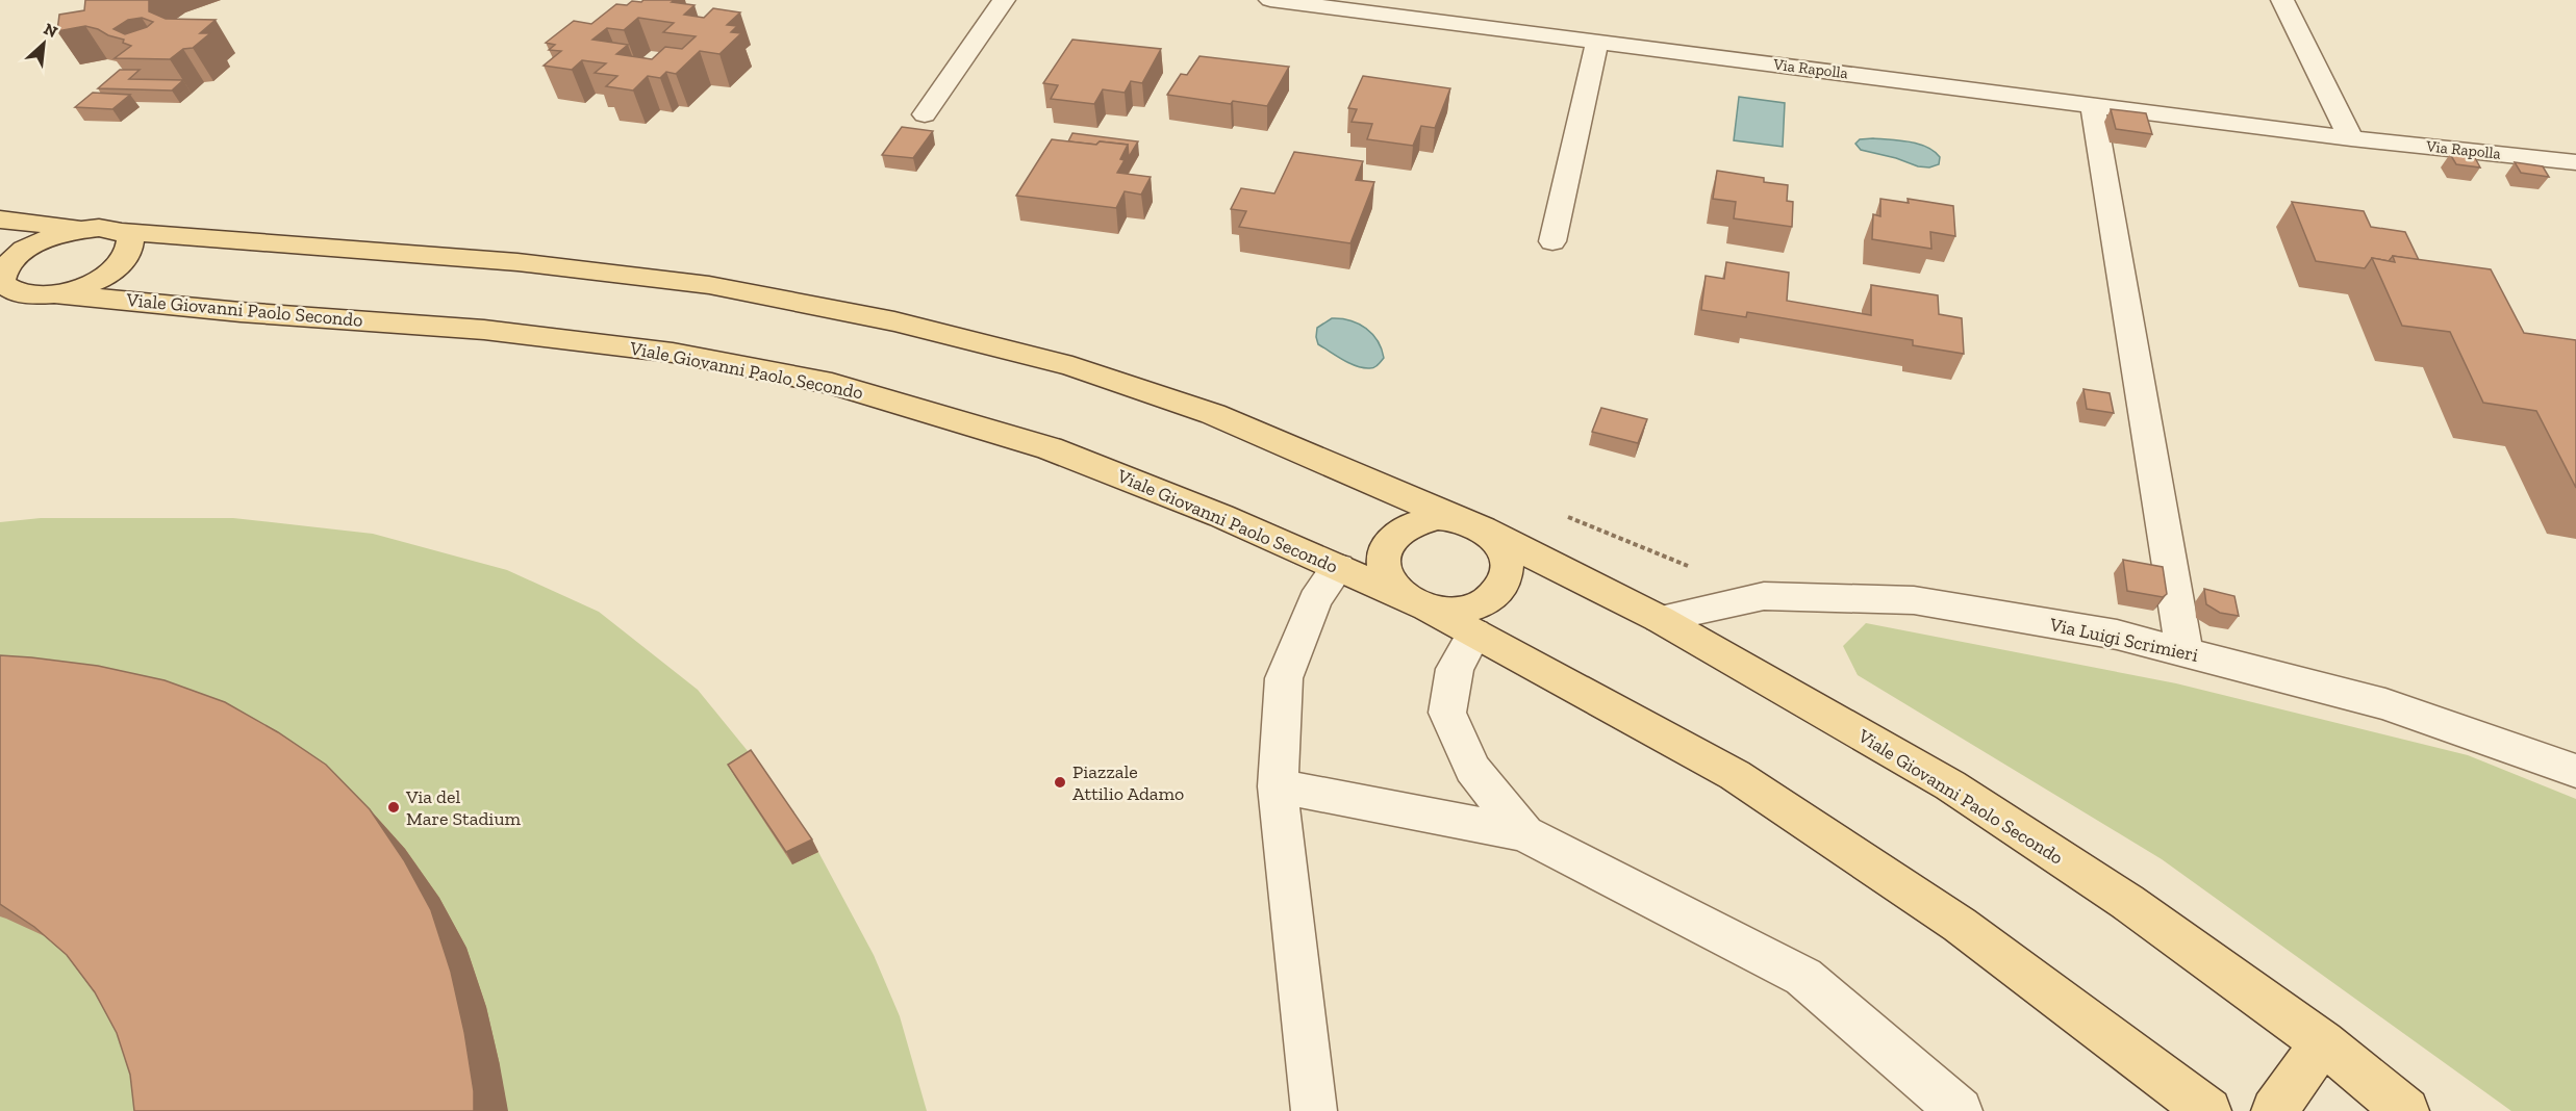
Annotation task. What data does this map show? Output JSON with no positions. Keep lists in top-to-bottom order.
{
  "streets": {
    "main road": ["Viale Giovanni Paolo Secondo"],
    "street": ["Via Rapolla", "Via Luigi Scrimieri"]
  },
  "crossings": [
    ["Viale Giovanni Paolo Secondo", "Via Luigi Scrimieri"]
  ],
  "places": ["Piazzale Attilio Adamo", "Via del Mare Stadium"],
  "north": "top right"
}
